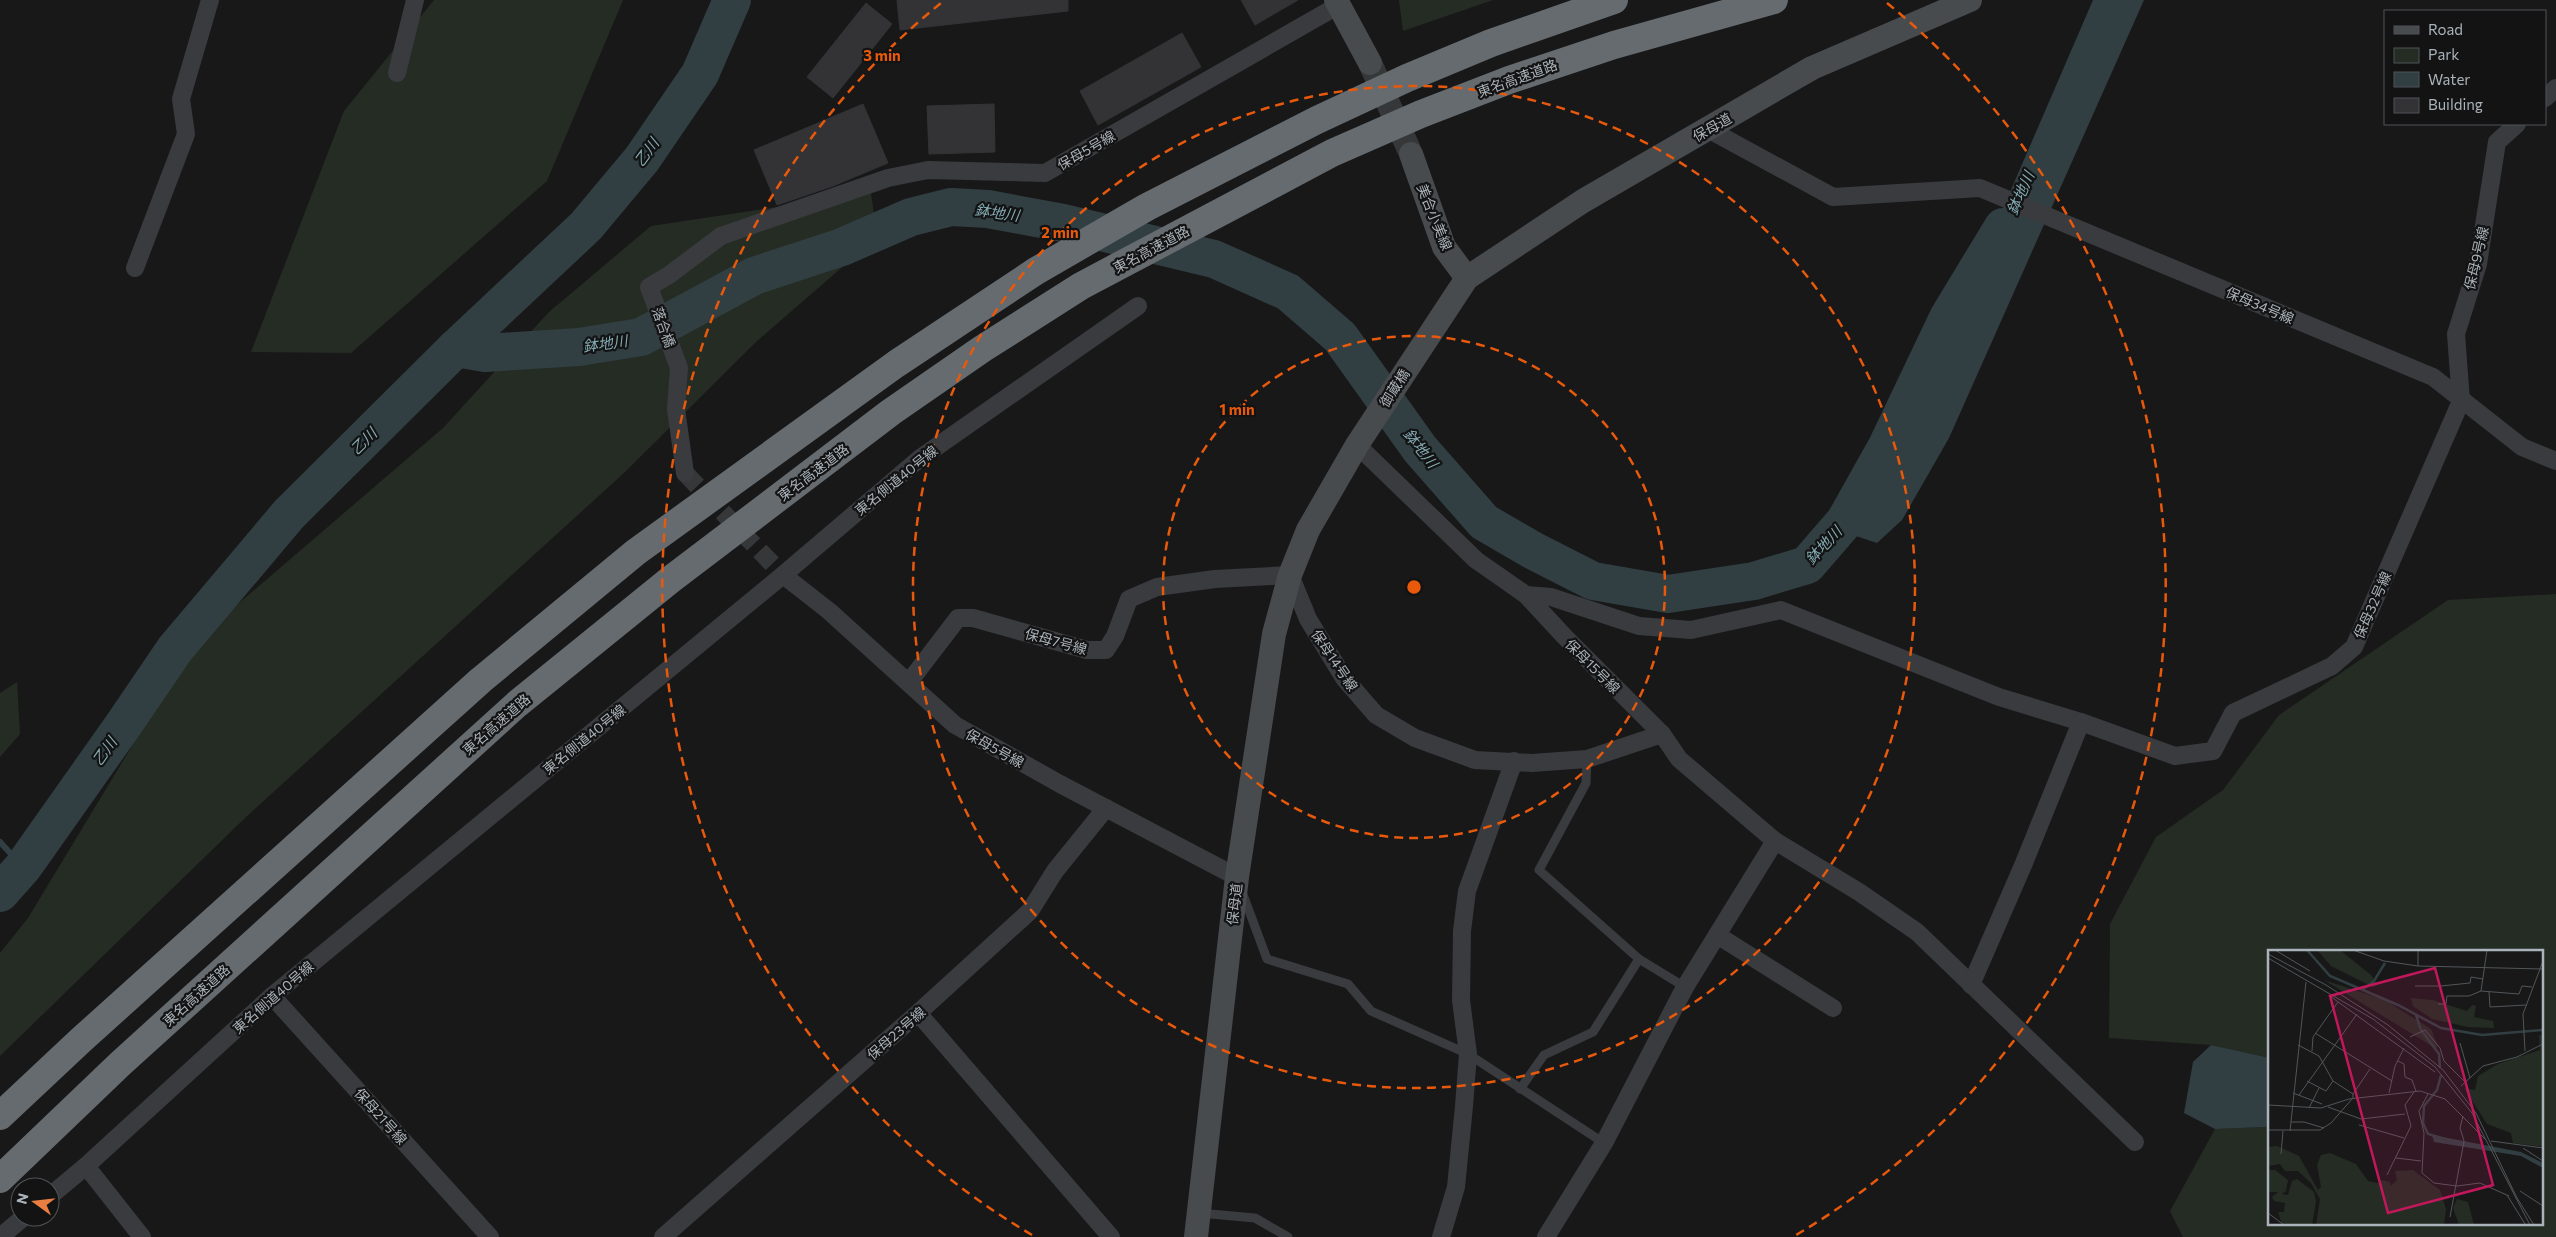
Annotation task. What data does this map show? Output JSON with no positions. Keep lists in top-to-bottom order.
{
  "streets": {
    "highway": ["東名高速道路"],
    "street": [
      "保母道",
      "保母5号線",
      "美合小美線",
      "保母9号線",
      "保母34号線",
      "落合橋",
      "御蔵橋",
      "東名側道40号線",
      "保母32号線",
      "保母7号線",
      "保母14号線",
      "保母15号線",
      "保母23号線",
      "保母21号線"
    ]
  },
  "crossings": [
    ["保母道", "保母5号線"],
    ["保母道", "美合小美線"],
    ["保母道", "保母34号線"],
    ["保母道", "御蔵橋"],
    ["保母道", "保母7号線"],
    ["保母道", "保母14号線"],
    ["保母5号線", "落合橋"],
    ["保母5号線", "東名側道40号線"],
    ["保母5号線", "保母7号線"],
    ["保母5号線", "保母23号線"],
    ["美合小美線", "御蔵橋"],
    ["保母9号線", "保母34号線"],
    ["保母9号線", "保母32号線"],
    ["保母34号線", "保母32号線"],
    ["御蔵橋", "保母7号線"],
    ["御蔵橋", "保母14号線"],
    ["御蔵橋", "保母15号線"],
    ["東名側道40号線", "保母21号線"],
    ["保母7号線", "保母14号線"],
    ["保母14号線", "保母15号線"]
  ],
  "water": ["乙川", "鉢地川"],
  "legend": [
    "Road",
    "Park",
    "Water",
    "Building"
  ],
  "north": "left",
  "rings": ["3 min", "2 min", "1 min"]
}
